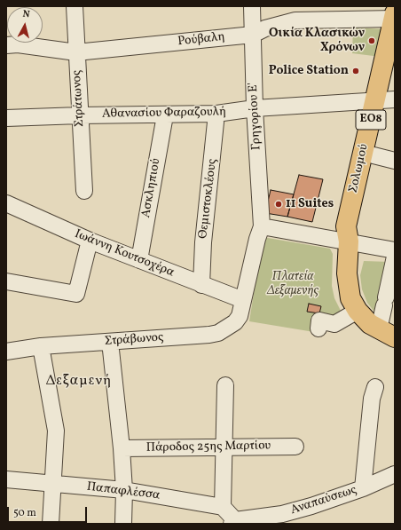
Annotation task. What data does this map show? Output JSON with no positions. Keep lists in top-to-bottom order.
{
  "streets": {
    "main road": ["ΕΟ8", "Σολωμού"],
    "street": [
      "Ρούβαλη",
      "Στράτωνος",
      "Αθανασίου Φαραζουλή",
      "Γρηγορίου Ε'",
      "Ασκληπιού",
      "Θεμιστοκλέους",
      "Ιωάννη Κουτσοχέρα",
      "Στράβωνος",
      "Πάροδος 25ης Μαρτίου",
      "Παπαφλέσσα",
      "Αναπαύσεως"
    ]
  },
  "crossings": [
    ["Ρούβαλη", "Στράτωνος"],
    ["Ρούβαλη", "Γρηγορίου Ε'"],
    ["Ρούβαλη", "Σολωμού"],
    ["Στράτωνος", "Αθανασίου Φαραζουλή"],
    ["Αθανασίου Φαραζουλή", "Γρηγορίου Ε'"],
    ["Αθανασίου Φαραζουλή", "Σολωμού"],
    ["Αθανασίου Φαραζουλή", "Ασκληπιού"],
    ["Αθανασίου Φαραζουλή", "Θεμιστοκλέους"],
    ["Γρηγορίου Ε'", "Στράβωνος"],
    ["Ασκληπιού", "Ιωάννη Κουτσοχέρα"],
    ["Θεμιστοκλέους", "Ιωάννη Κουτσοχέρα"],
    ["Ιωάννη Κουτσοχέρα", "Στράβωνος"]
  ],
  "districts": ["Δεξαμενή"],
  "parks": ["Πλατεία Δεξαμενής"],
  "places": ["Οικία Κλασικών Χρόνων", "Police Station", "11 Suites"],
  "scale_bar": "50 m",
  "north": "top"
}
